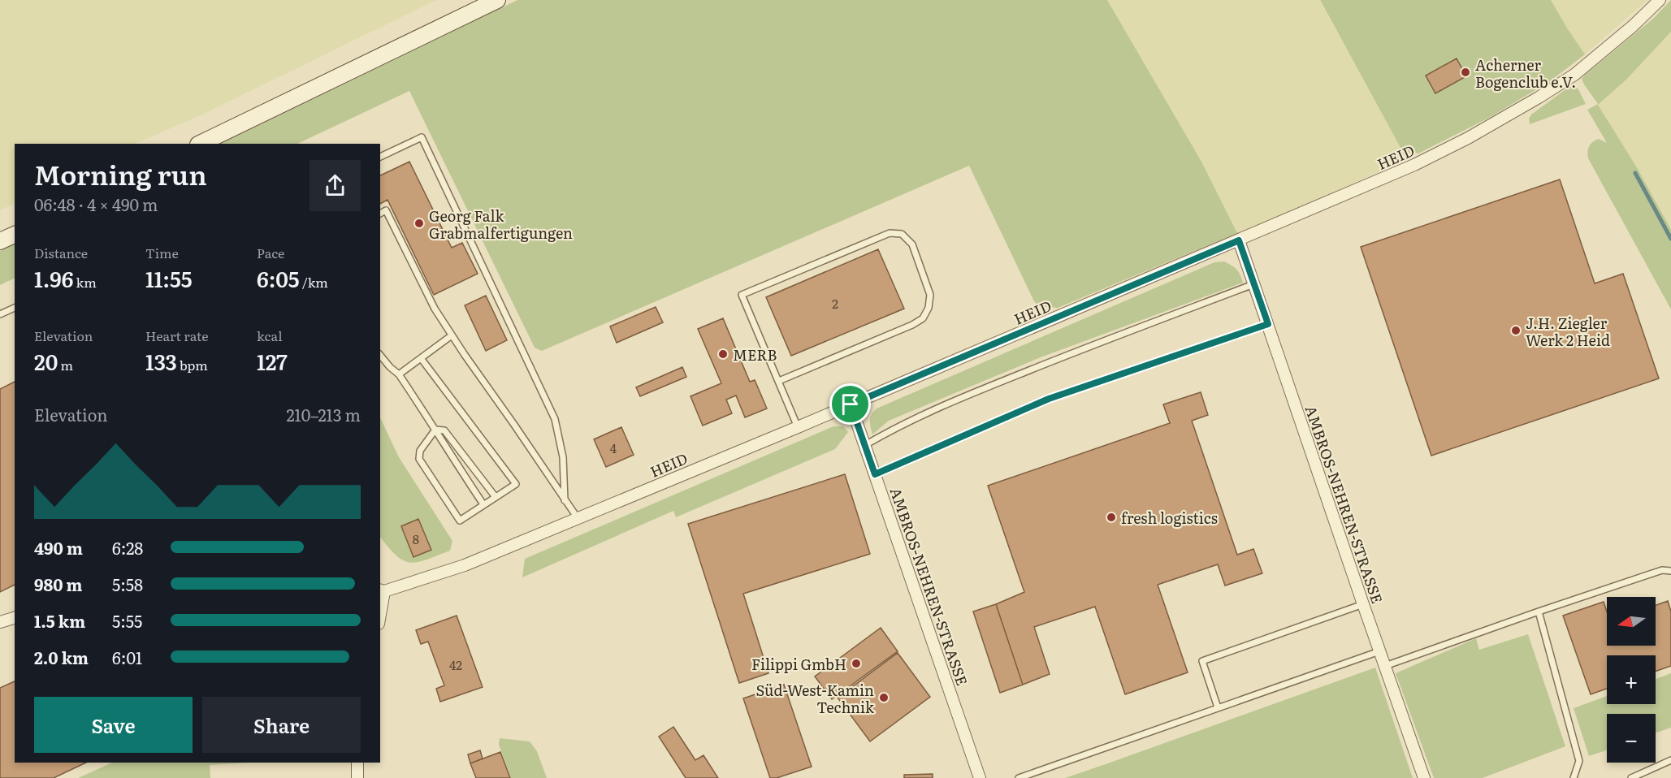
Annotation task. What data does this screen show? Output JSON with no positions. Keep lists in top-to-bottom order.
{
  "streets": {
    "street": ["HEID", "AMBROS-NEHREN-STRASSE"]
  },
  "crossings": [
    ["HEID", "AMBROS-NEHREN-STRASSE"]
  ],
  "places": [
    "Acherner Bogenclub e.V.",
    "Georg Falk Grabmalfertigungen",
    "J.H. Ziegler Werk 2 Heid",
    "MERB",
    "fresh logistics",
    "Filippi GmbH",
    "Süd-West-Kamin Technik"
  ],
  "house_numbers": [
    "2",
    "4",
    "8",
    "42"
  ],
  "north": "left",
  "page": {
    "heading": ["Morning run", "06:48 · 4 × 490 m"],
    "stats": [
      ["Distance", "1.96 km"],
      ["Time", "11:55"],
      ["Pace", "6:05 /km"],
      ["Elevation", "20 m"],
      ["Heart rate", "133 bpm"],
      ["kcal", "127"]
    ],
    "chart": ["Elevation", "210–213 m"],
    "list": [
      {
        "name": "490 m",
        "note": "6:28"
      },
      {
        "name": "980 m",
        "note": "5:58"
      },
      {
        "name": "1.5 km",
        "note": "5:55"
      },
      {
        "name": "2.0 km",
        "note": "6:01"
      }
    ],
    "map_buttons": ["+", "−"],
    "buttons": ["Save", "Share"]
  }
}
